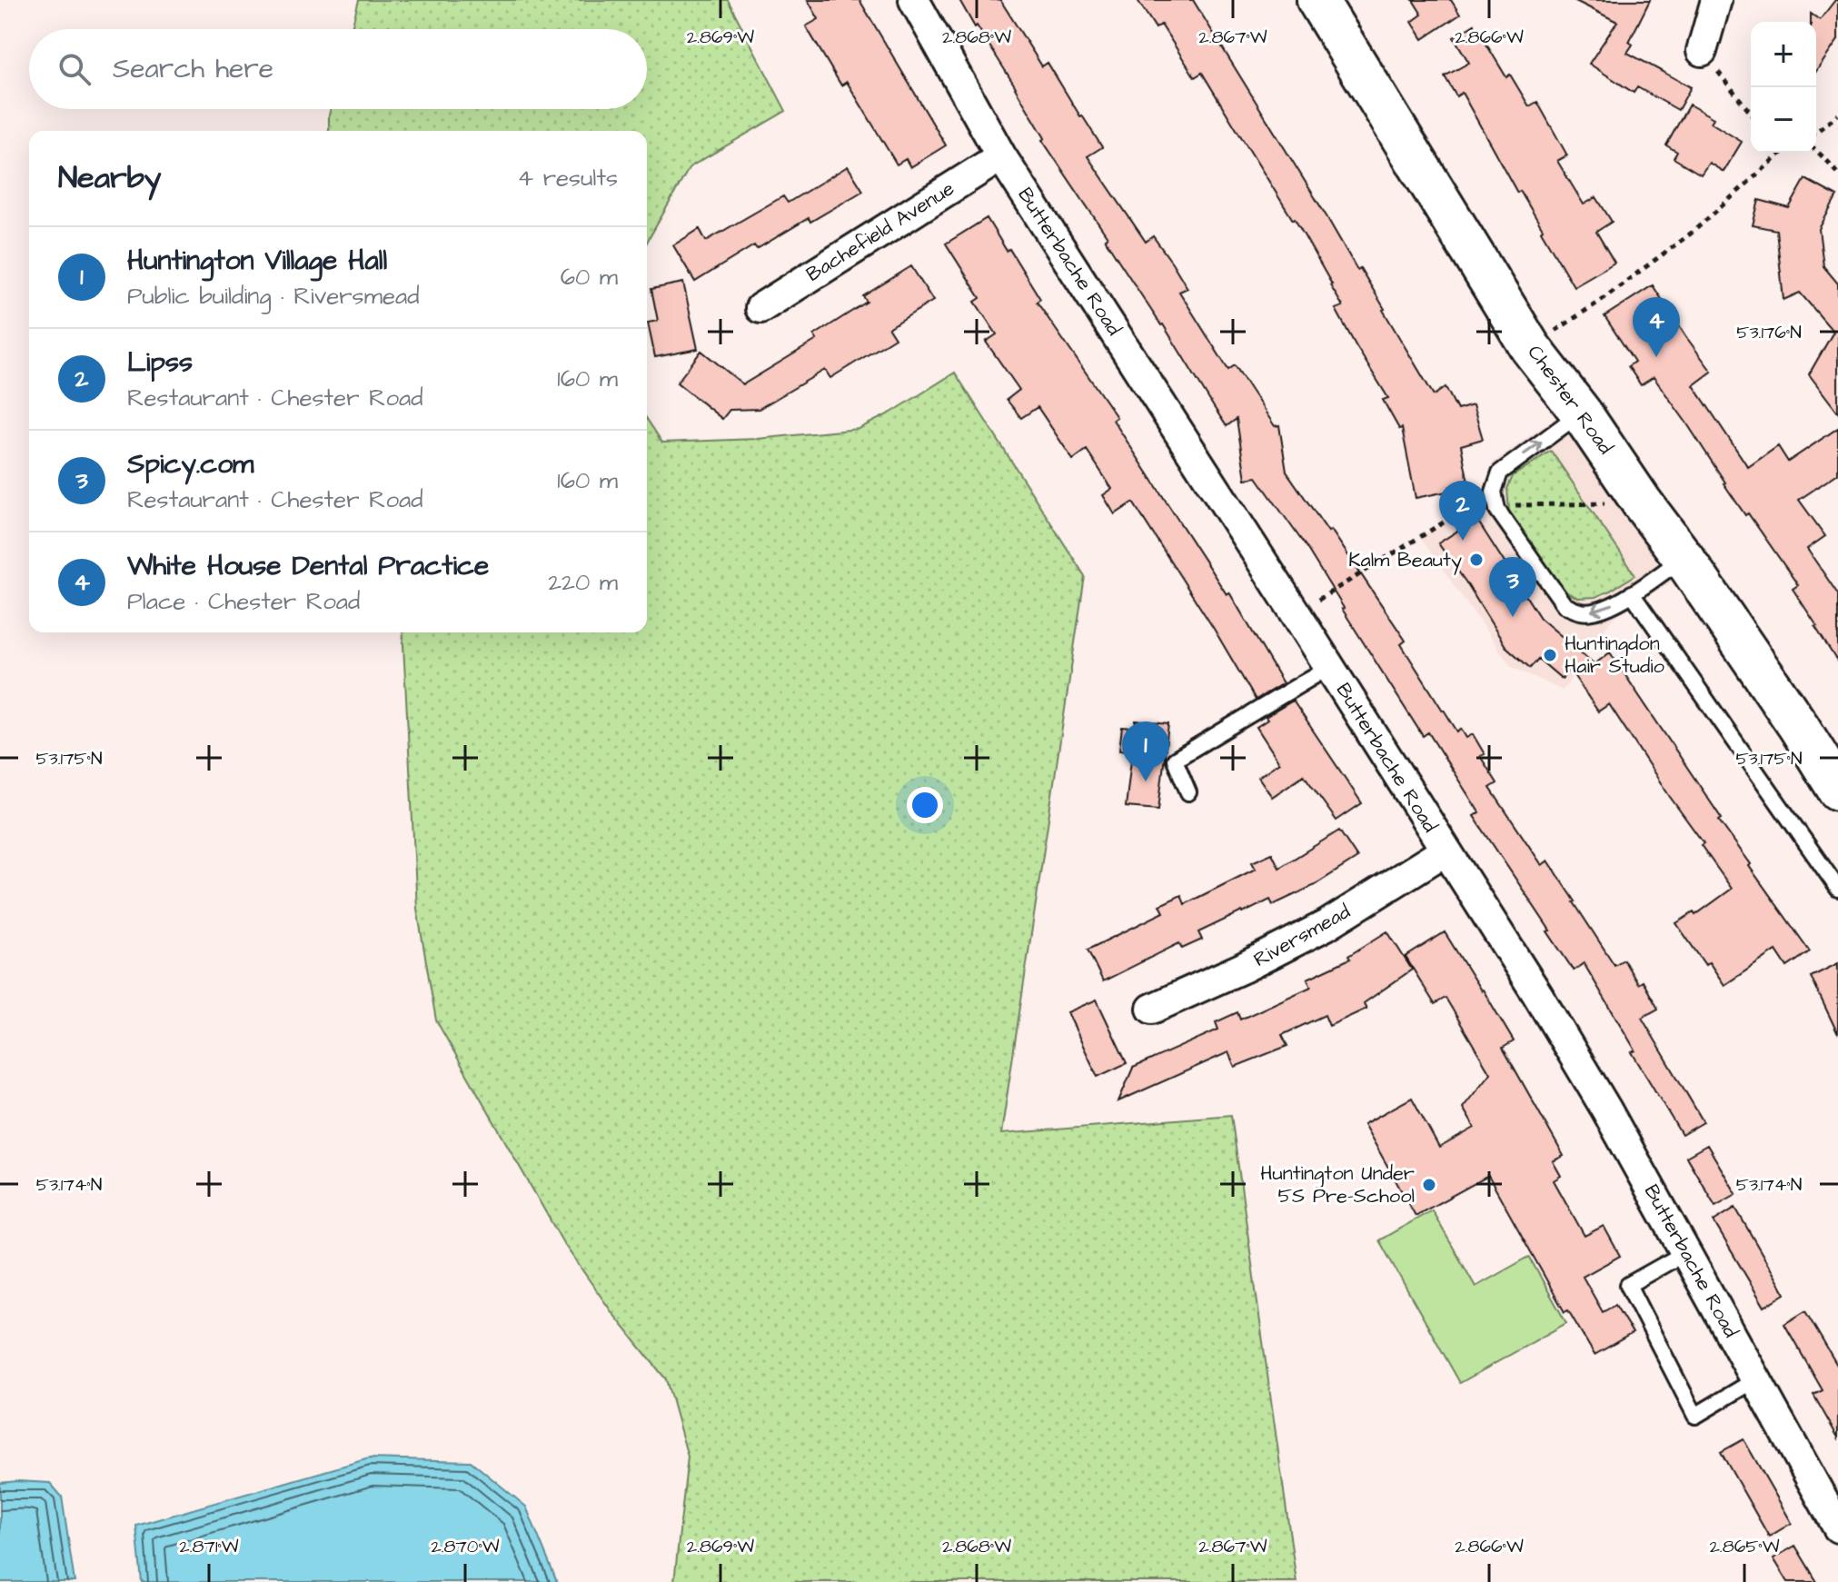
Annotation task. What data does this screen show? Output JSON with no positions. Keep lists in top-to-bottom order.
{
  "streets": {
    "main road": ["Chester Road"],
    "street": ["Bachefield Avenue", "Butterbache Road", "Riversmead"]
  },
  "crossings": [
    ["Bachefield Avenue", "Butterbache Road"],
    ["Butterbache Road", "Riversmead"]
  ],
  "places": ["Kalm Beauty", "Huntingdon Hair Studio", "Huntington Under 5S Pre-School"],
  "page": {
    "map_buttons": ["+", "−"],
    "search": "Search here",
    "heading": ["Nearby", "4 results"],
    "list": [
      {
        "mark": "1",
        "name": "Huntington Village Hall",
        "note": "Public building · Riversmead",
        "value": "60 m"
      },
      {
        "mark": "2",
        "name": "Lipss",
        "note": "Restaurant · Chester Road",
        "value": "160 m"
      },
      {
        "mark": "3",
        "name": "Spicy.com",
        "note": "Restaurant · Chester Road",
        "value": "160 m"
      },
      {
        "mark": "4",
        "name": "White House Dental Practice",
        "note": "Place · Chester Road",
        "value": "220 m"
      }
    ],
    "pins": [
      "4",
      "2",
      "3",
      "1"
    ]
  },
  "coordinates": [
    "2.869°W",
    "2.868°W",
    "2.867°W",
    "2.866°W",
    "53.176°N",
    "53.175°N",
    "53.174°N",
    "2.871°W",
    "2.870°W",
    "2.865°W"
  ]
}
